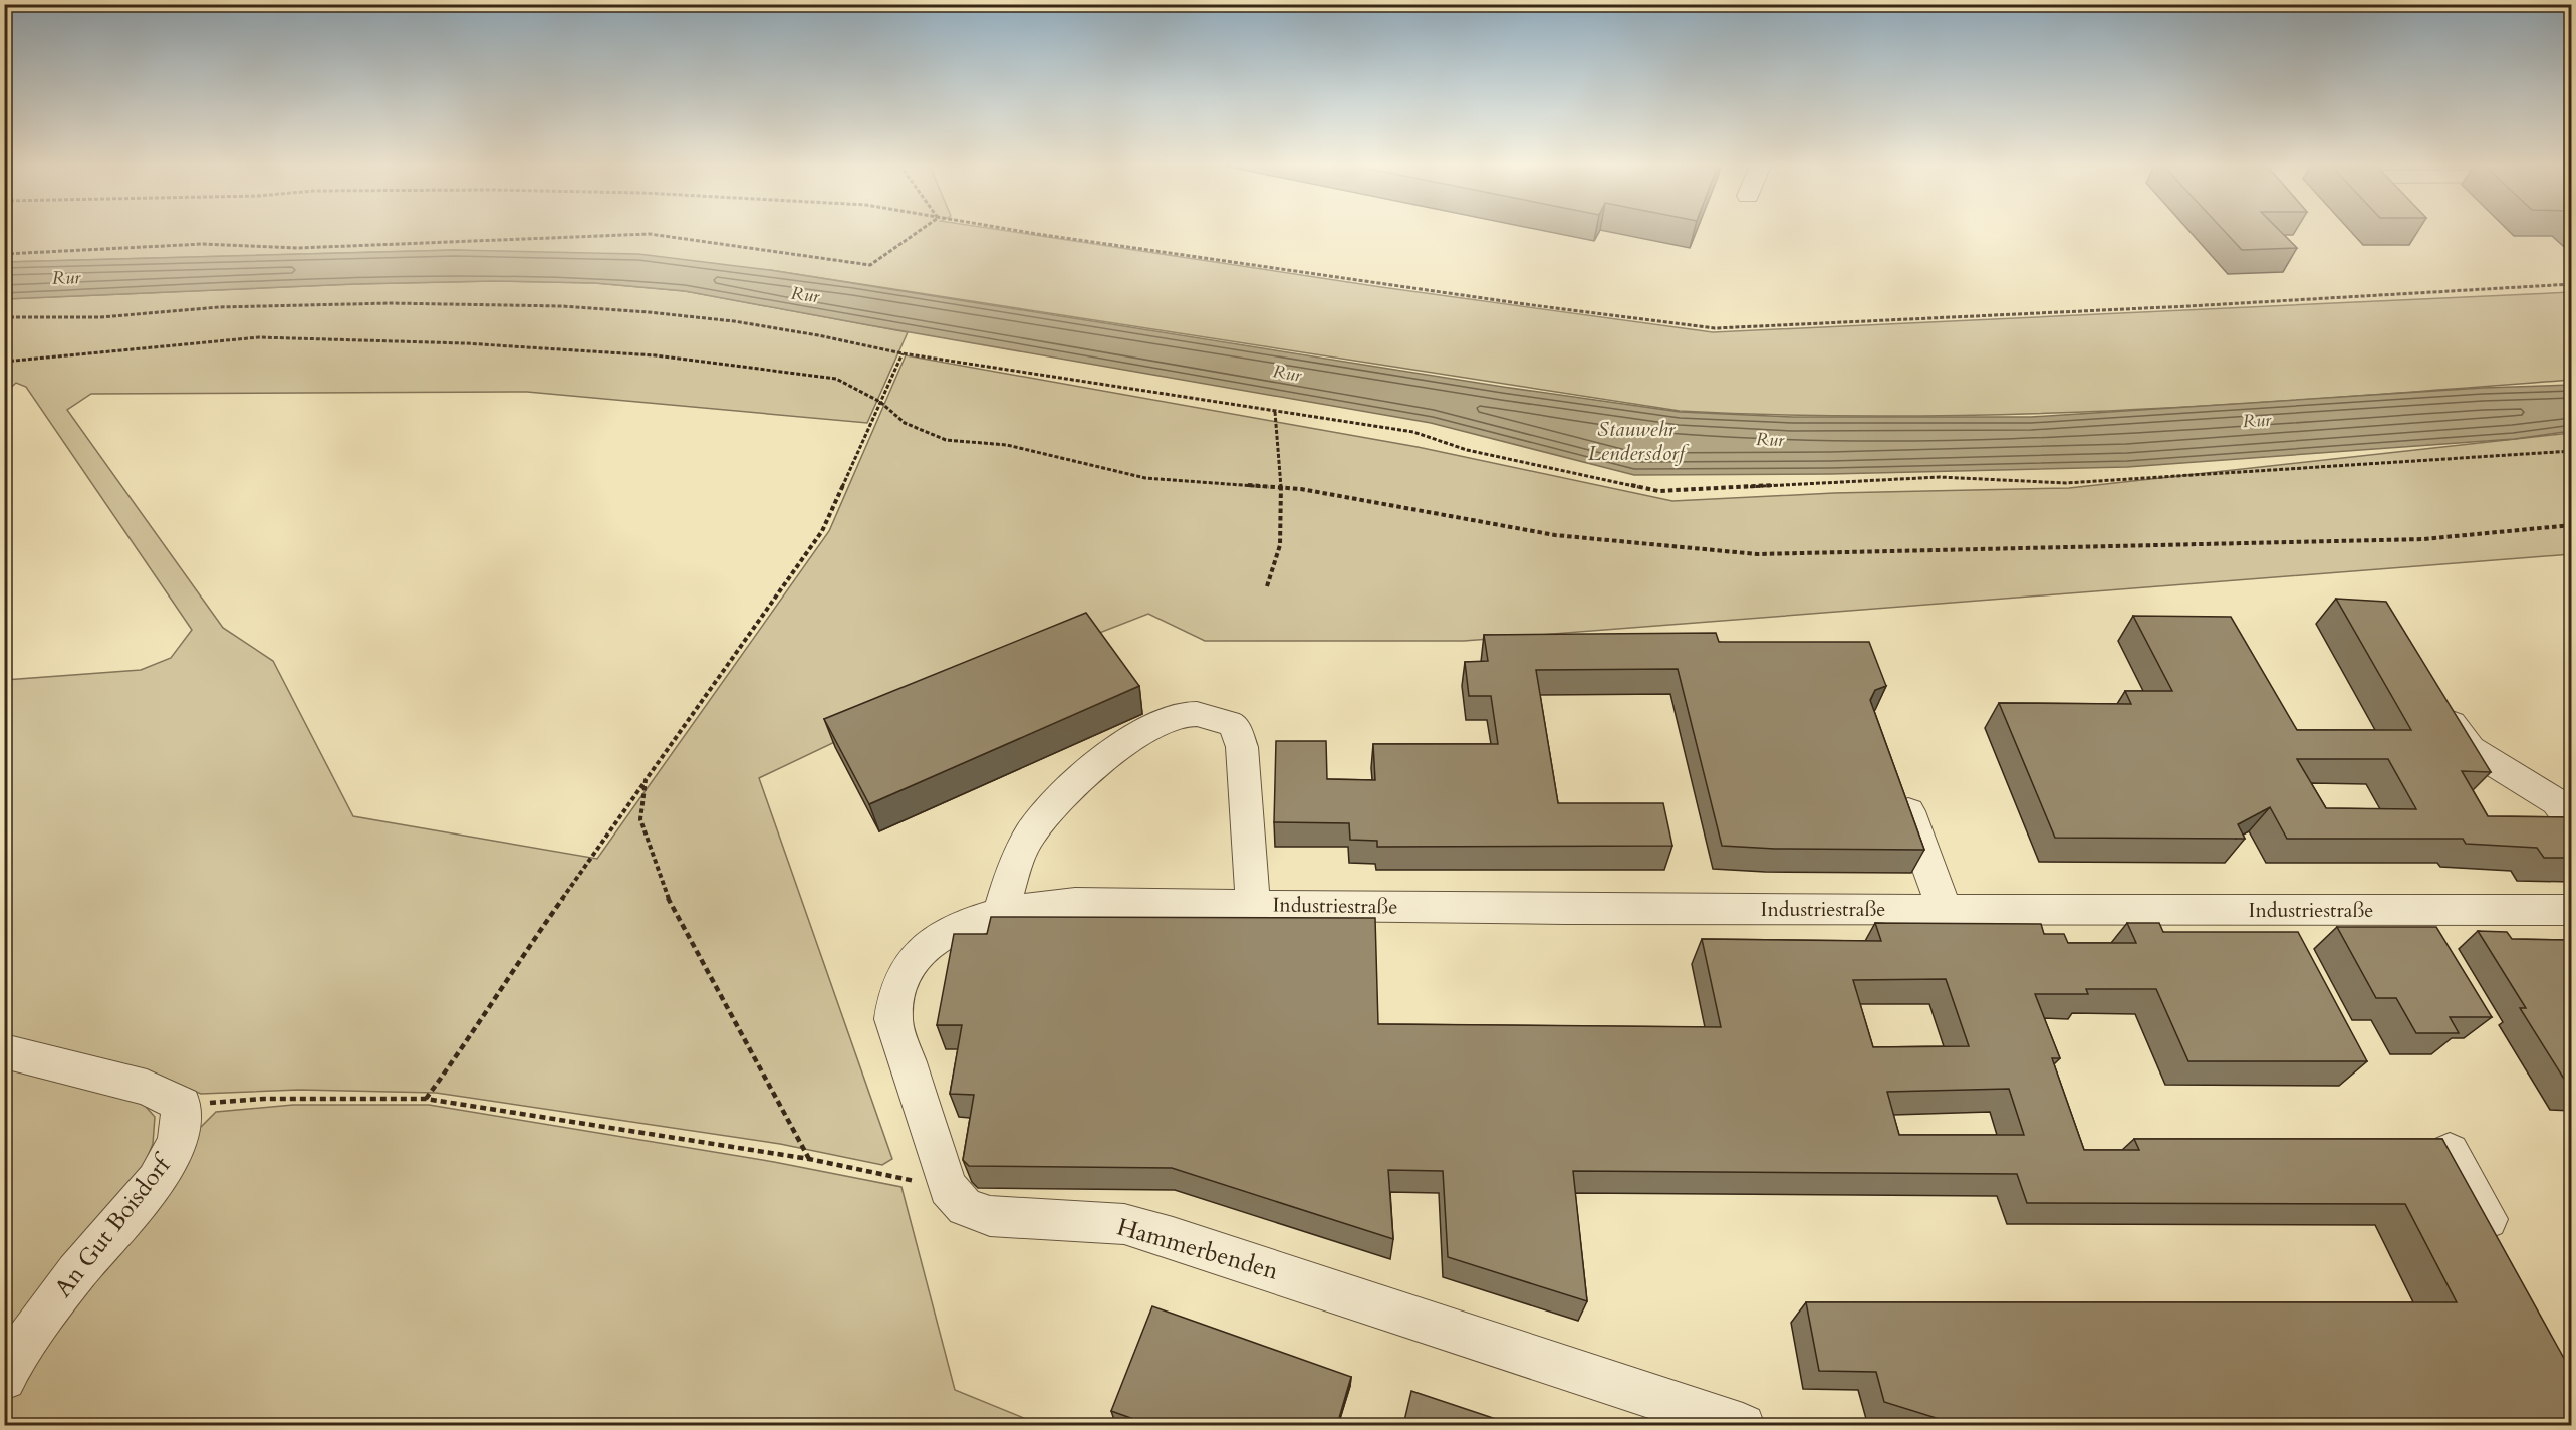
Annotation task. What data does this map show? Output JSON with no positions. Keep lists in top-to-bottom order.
{
  "streets": {
    "street": ["Industriestraße", "An Gut Boisdorf", "Hammerbenden"]
  },
  "crossings": [
    ["Industriestraße", "Hammerbenden"]
  ],
  "water": ["Rur", "Stauwehr Lendersdorf"]
}
